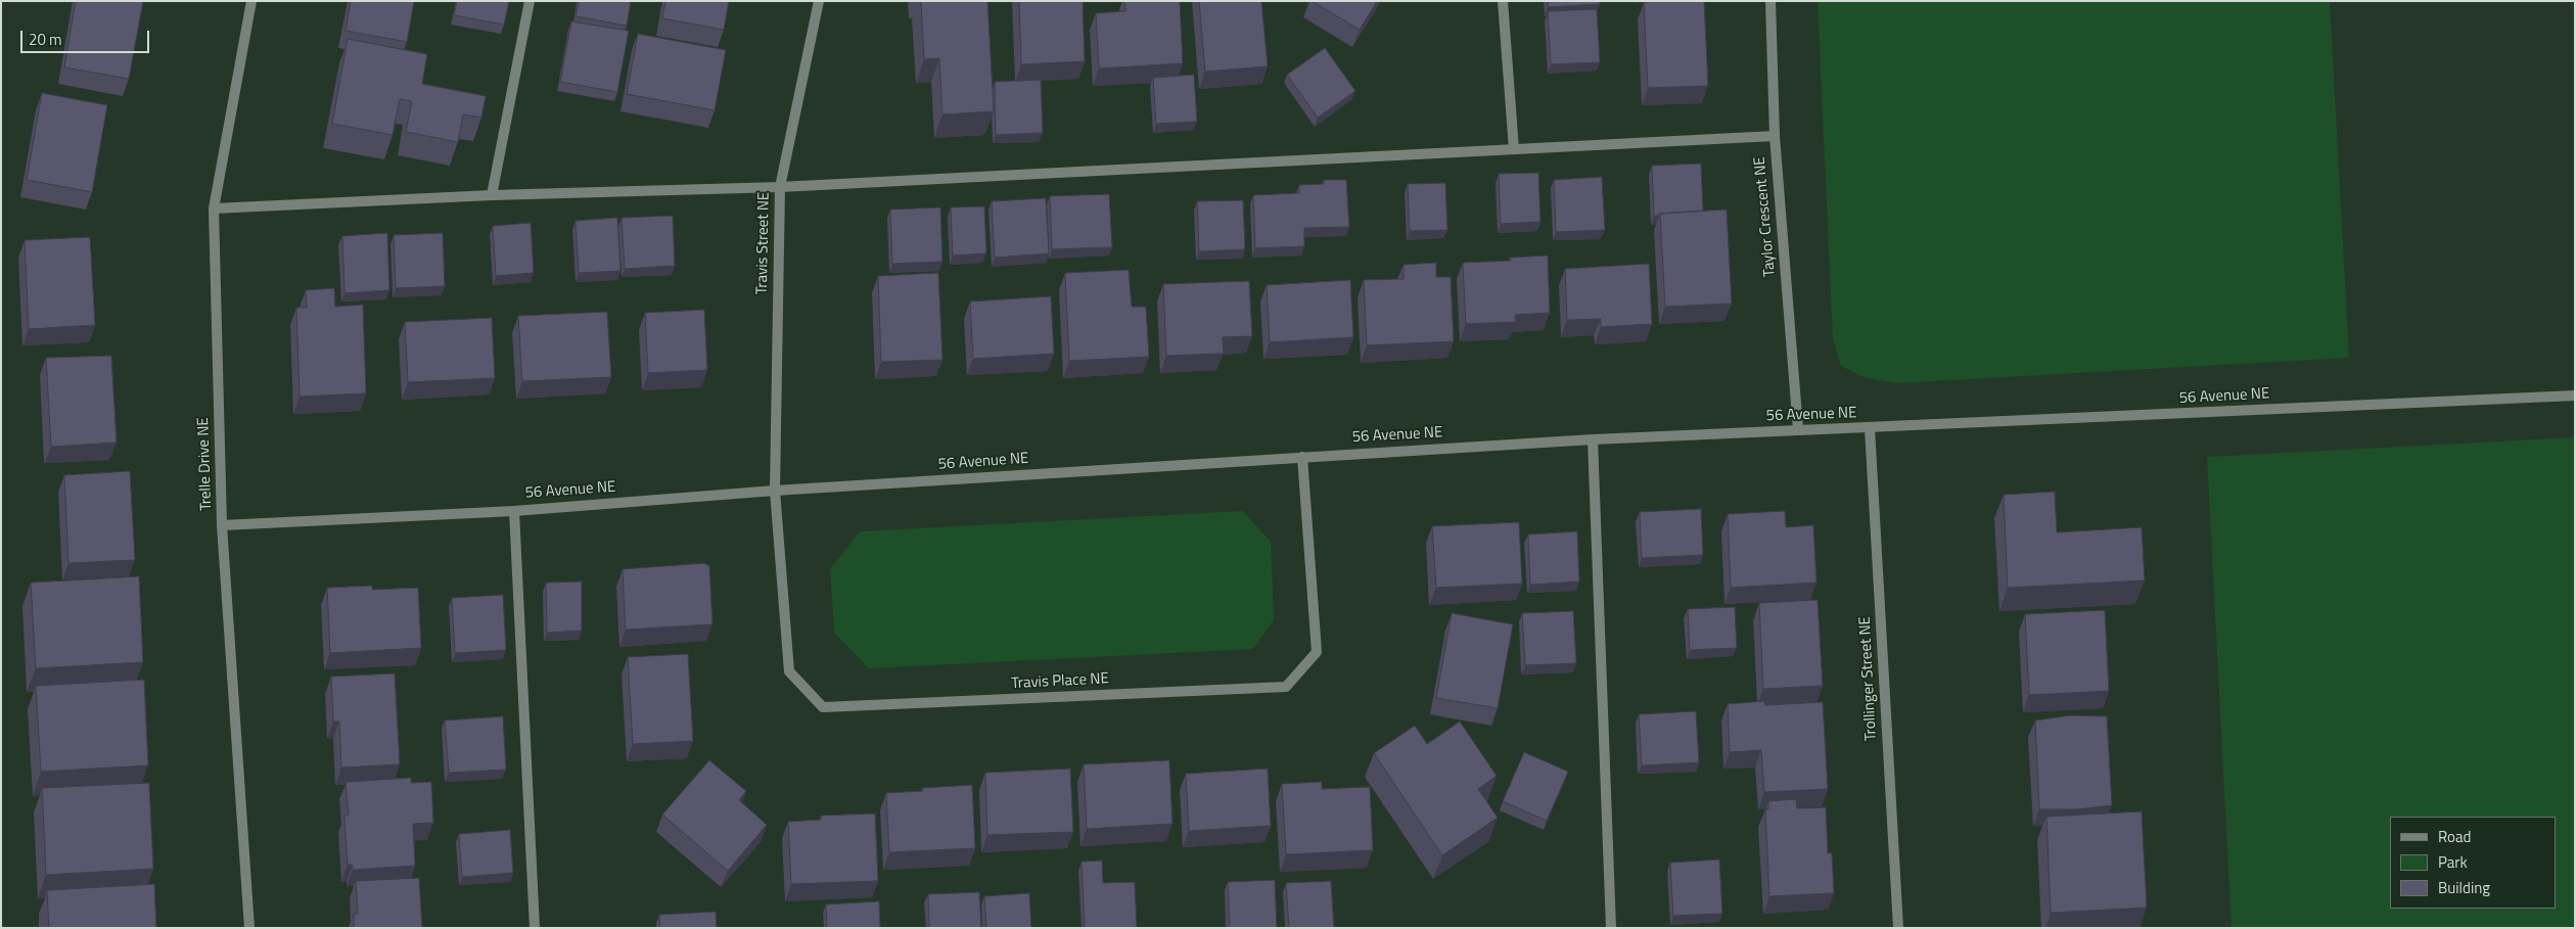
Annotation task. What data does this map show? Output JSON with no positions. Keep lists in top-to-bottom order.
{
  "streets": {
    "street": [
      "Taylor Crescent NE",
      "Travis Street NE",
      "56 Avenue NE",
      "Trelle Drive NE",
      "Trollinger Street NE",
      "Travis Place NE"
    ]
  },
  "crossings": [
    ["Taylor Crescent NE", "56 Avenue NE"],
    ["Travis Street NE", "56 Avenue NE"],
    ["Travis Street NE", "Travis Place NE"],
    ["56 Avenue NE", "Trelle Drive NE"],
    ["56 Avenue NE", "Trollinger Street NE"],
    ["56 Avenue NE", "Travis Place NE"]
  ],
  "legend": ["Road", "Park", "Building"],
  "scale_bar": "20 m"
}
